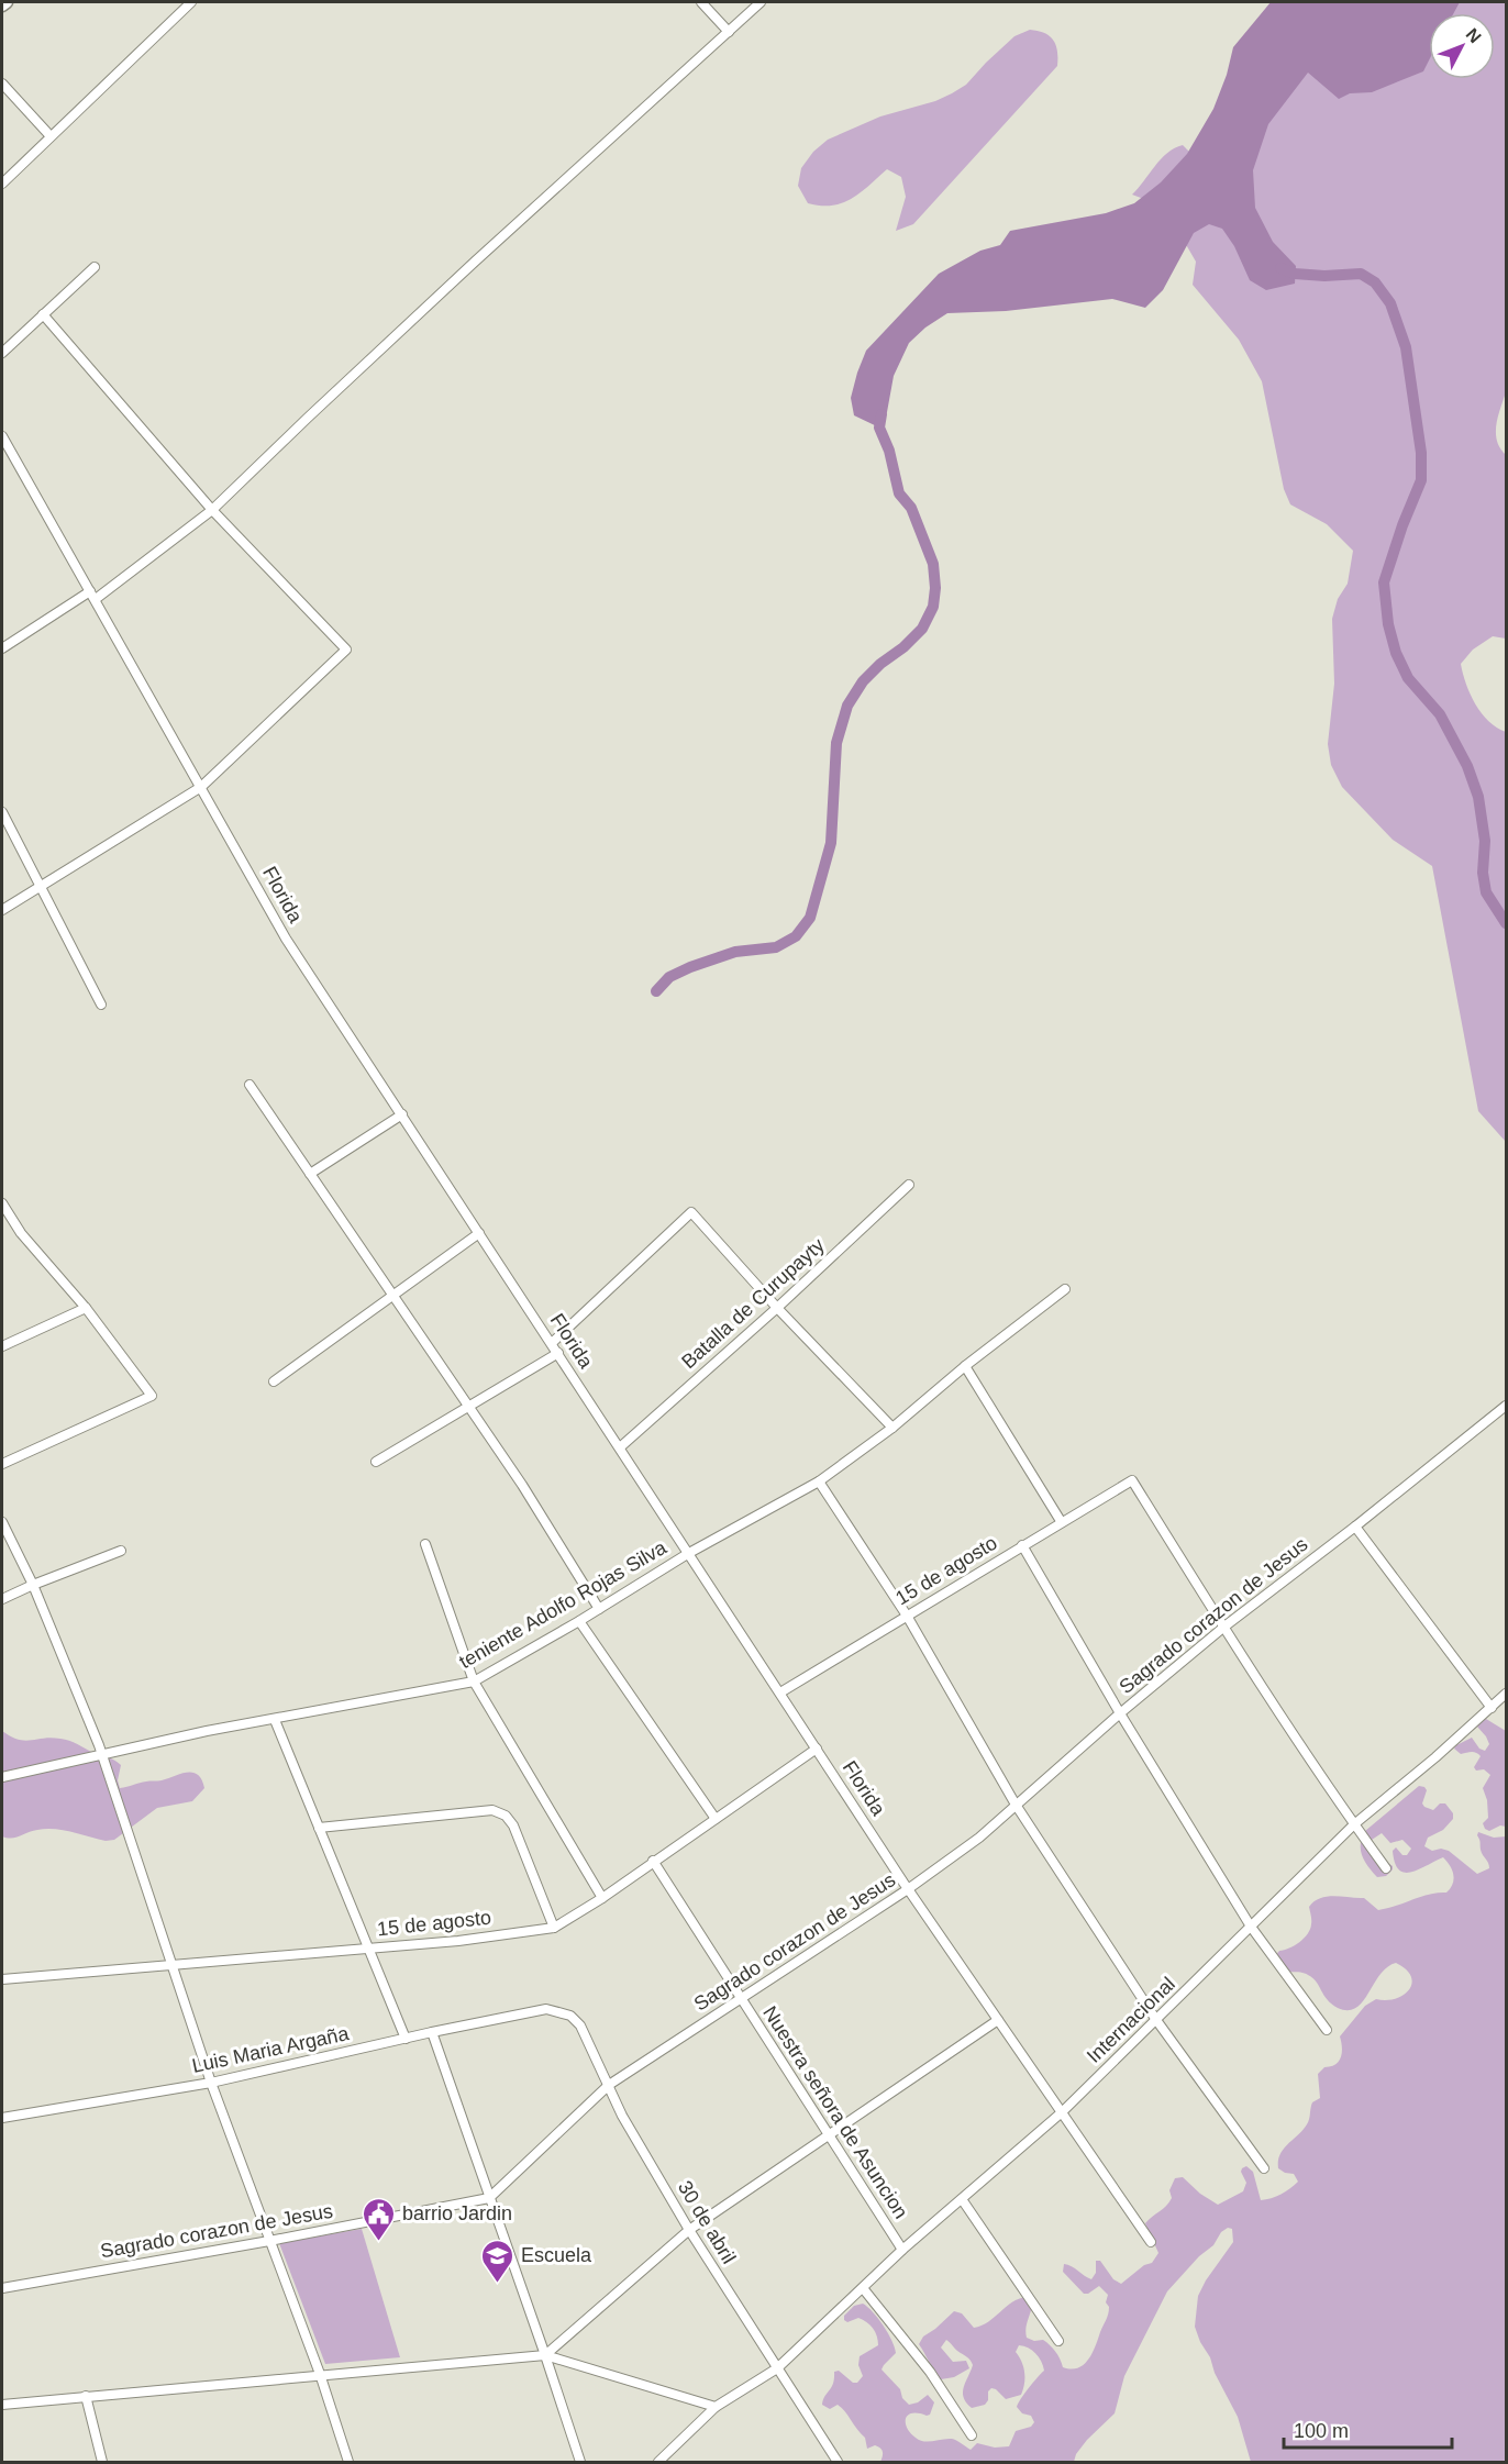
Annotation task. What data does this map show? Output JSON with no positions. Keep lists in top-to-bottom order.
{
  "streets": {
    "street": [
      "Florida",
      "Batalla de Curupayty",
      "15 de agosto",
      "teniente Adolfo Rojas Silva",
      "Sagrado corazon de Jesus",
      "Internacional",
      "Luis Maria Argaña",
      "Nuestra señora de Asuncion",
      "30 de abril"
    ]
  },
  "crossings": [
    ["Florida", "Batalla de Curupayty"],
    ["Florida", "15 de agosto"],
    ["Florida", "teniente Adolfo Rojas Silva"],
    ["Florida", "Sagrado corazon de Jesus"],
    ["Florida", "Internacional"],
    ["15 de agosto", "Sagrado corazon de Jesus"],
    ["15 de agosto", "Nuestra señora de Asuncion"],
    ["Sagrado corazon de Jesus", "Nuestra señora de Asuncion"],
    ["Sagrado corazon de Jesus", "30 de abril"],
    ["Internacional", "Nuestra señora de Asuncion"],
    ["Internacional", "30 de abril"],
    ["Luis Maria Argaña", "30 de abril"]
  ],
  "places": {
    "public building": ["barrio Jardin"],
    "school or university": ["Escuela"]
  },
  "scale_bar": "100 m",
  "north": "top right"
}
